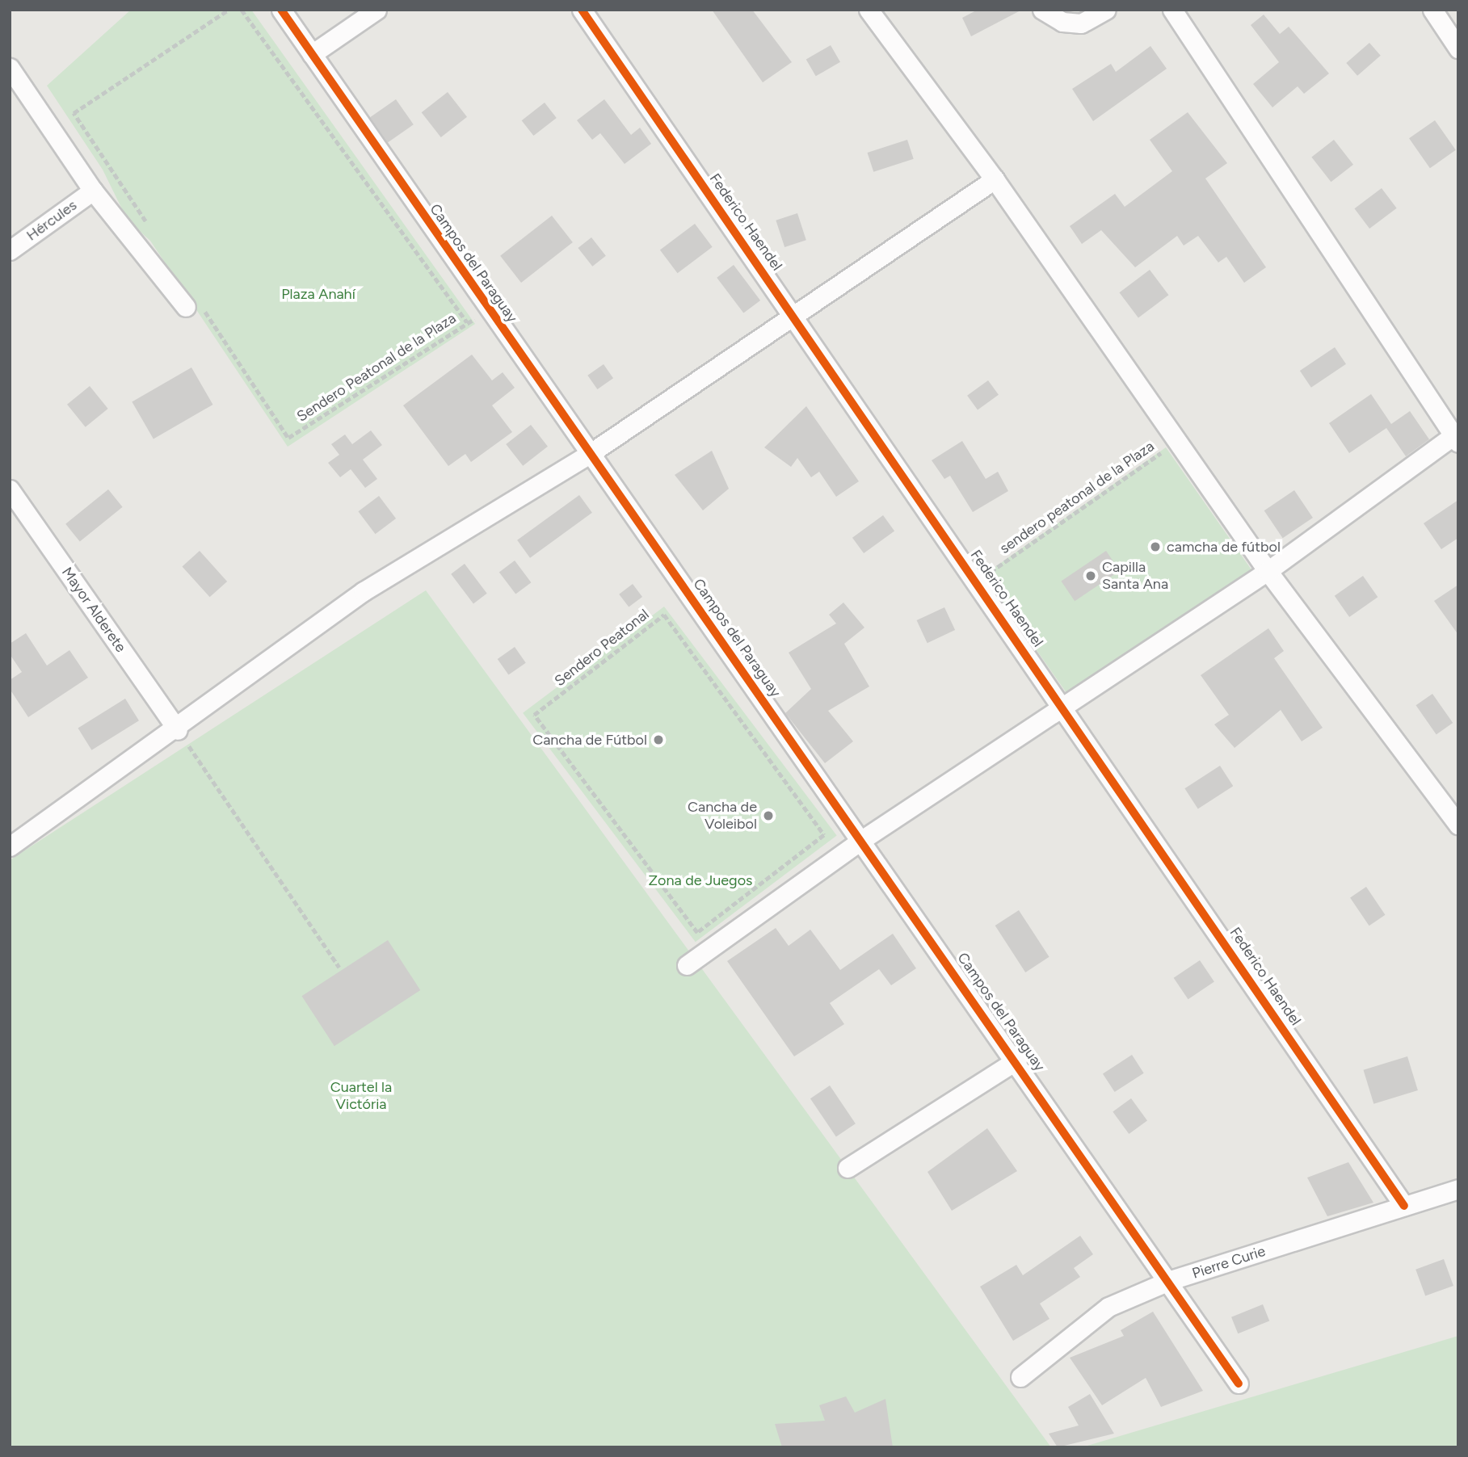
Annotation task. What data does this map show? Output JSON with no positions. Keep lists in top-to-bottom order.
{
  "streets": {
    "street": [
      "Hércules",
      "Federico Haendel",
      "Campos del Paraguay",
      "Mayor Alderete",
      "Pierre Curie"
    ],
    "path": ["Sendero Peatonal de la Plaza", "sendero peatonal de la Plaza", "Sendero Peatonal"]
  },
  "crossings": [
    ["Federico Haendel", "Pierre Curie"],
    ["Campos del Paraguay", "Pierre Curie"]
  ],
  "parks": ["Plaza Anahí", "Zona de Juegos", "Cuartel la Victória"],
  "places": [
    "camcha de fútbol",
    "Capilla Santa Ana",
    "Cancha de Fútbol",
    "Cancha de Voleibol"
  ]
}
